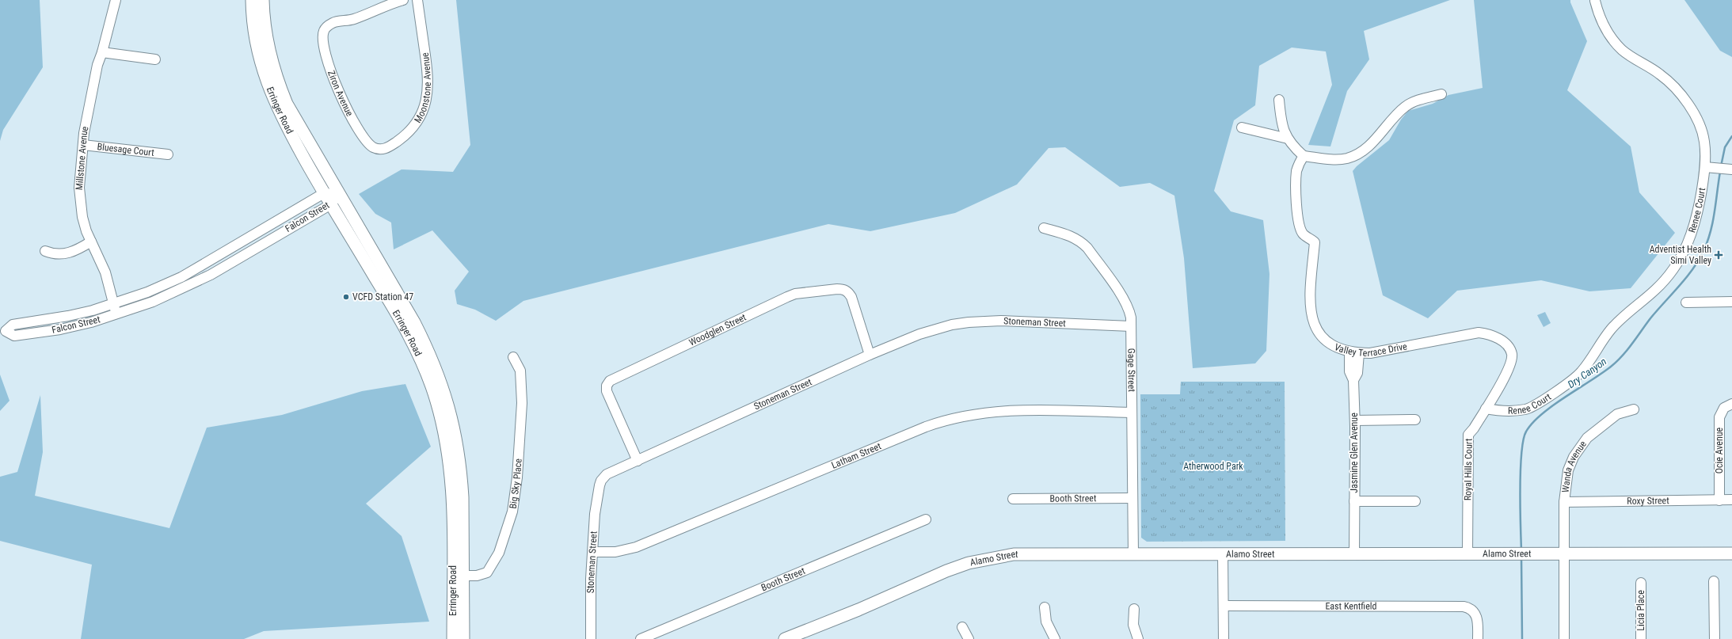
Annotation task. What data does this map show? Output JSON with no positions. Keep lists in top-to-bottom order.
{
  "streets": {
    "main road": ["Erringer Road", "Alamo Street"],
    "street": [
      "Moonstone Avenue",
      "Ziron Avenue",
      "Bluesage Court",
      "Millstone Avenue",
      "Renee Court",
      "Falcon Street",
      "Stoneman Street",
      "Woodglen Street",
      "Valley Terrace Drive",
      "Gage Street",
      "Ocie Avenue",
      "Jasmine Glen Avenue",
      "Latham Street",
      "Wanda Avenue",
      "Royal Hills Court",
      "Big Sky Place",
      "Booth Street",
      "Roxy Street",
      "East Kentfield",
      "Licia Place"
    ]
  },
  "crossings": [
    ["Moonstone Avenue", "Ziron Avenue"],
    ["Erringer Road", "Falcon Street"],
    ["Erringer Road", "Big Sky Place"],
    ["Bluesage Court", "Millstone Avenue"],
    ["Millstone Avenue", "Falcon Street"],
    ["Renee Court", "Royal Hills Court"],
    ["Stoneman Street", "Woodglen Street"],
    ["Stoneman Street", "Gage Street"],
    ["Stoneman Street", "Latham Street"],
    ["Valley Terrace Drive", "Jasmine Glen Avenue"],
    ["Valley Terrace Drive", "Royal Hills Court"],
    ["Gage Street", "Latham Street"],
    ["Gage Street", "Booth Street"],
    ["Gage Street", "Alamo Street"],
    ["Ocie Avenue", "Roxy Street"],
    ["Jasmine Glen Avenue", "Alamo Street"],
    ["Wanda Avenue", "Roxy Street"],
    ["Wanda Avenue", "Alamo Street"],
    ["Royal Hills Court", "Alamo Street"]
  ],
  "water": ["Dry Canyon"],
  "parks": ["Atherwood Park"],
  "places": {
    "health": ["Adventist Health Simi Valley"],
    "other": ["VCFD Station 47"]
  }
}
